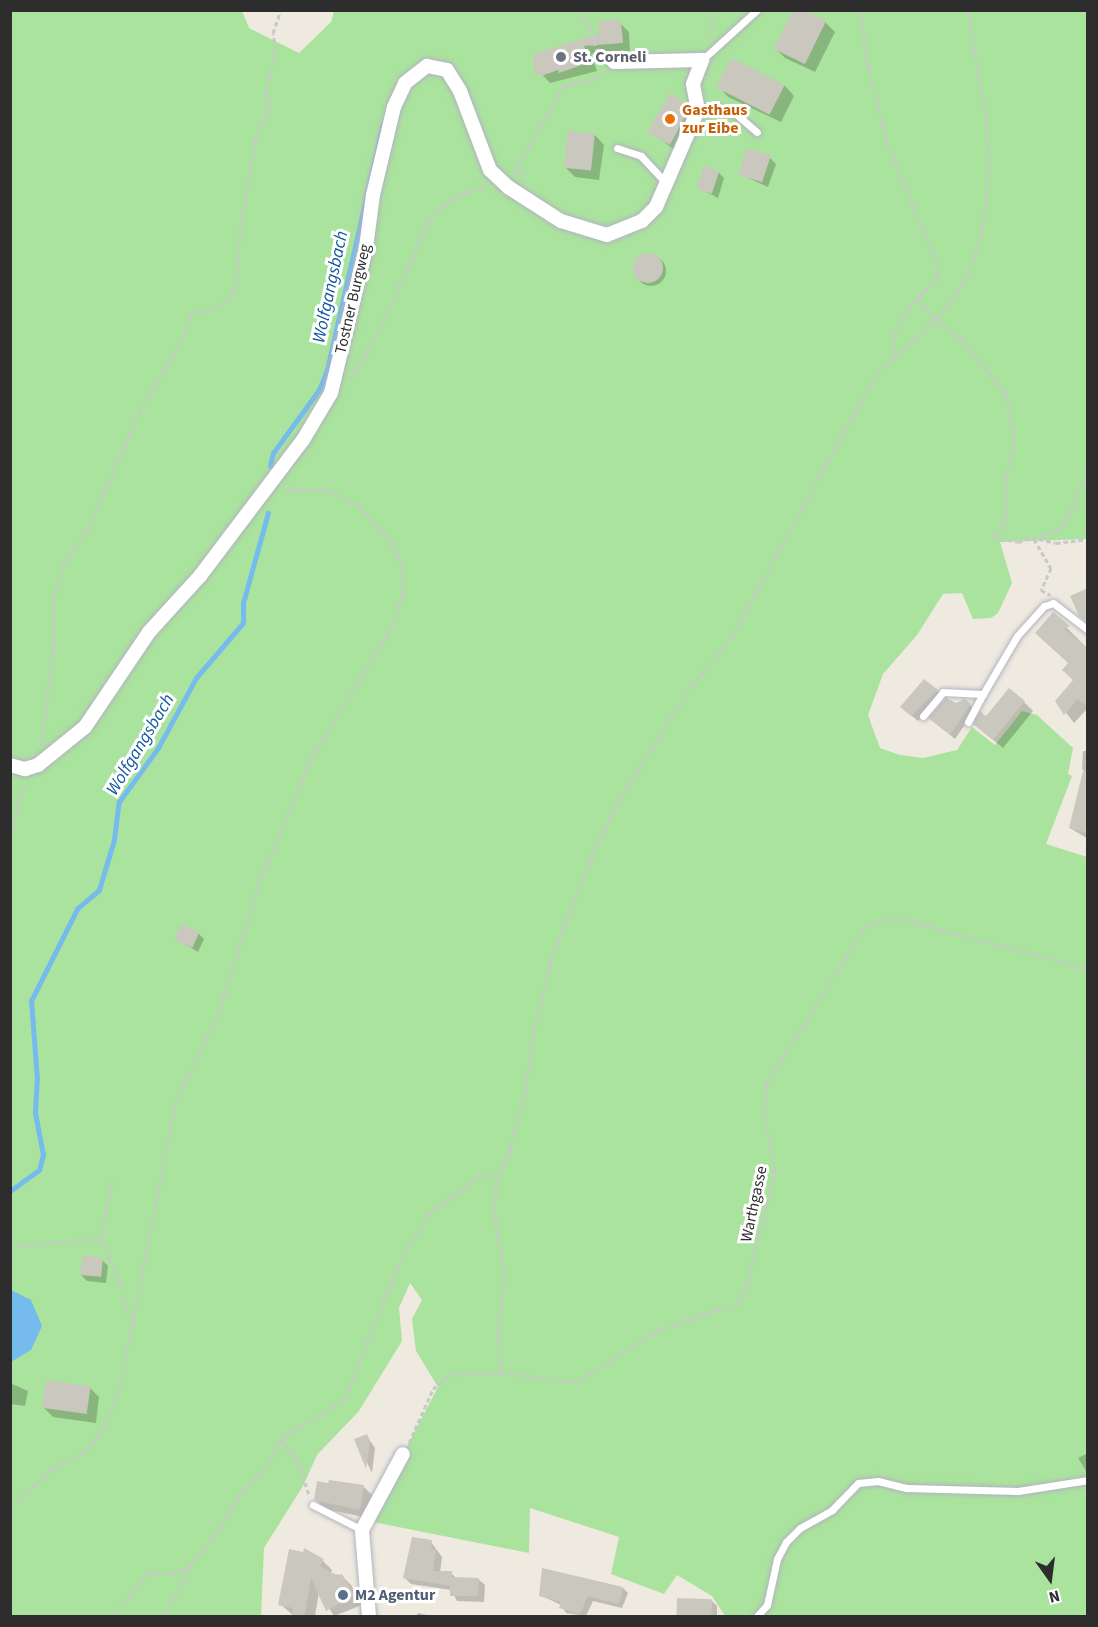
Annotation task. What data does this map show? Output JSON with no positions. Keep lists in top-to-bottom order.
{
  "streets": {
    "street": ["Tostner Burgweg"],
    "path": ["Warthgasse"]
  },
  "water": ["Wolfgangsbach"],
  "places": ["St. Corneli", "Gasthaus zur Eibe", "M2 Agentur"],
  "north": "bottom"
}
